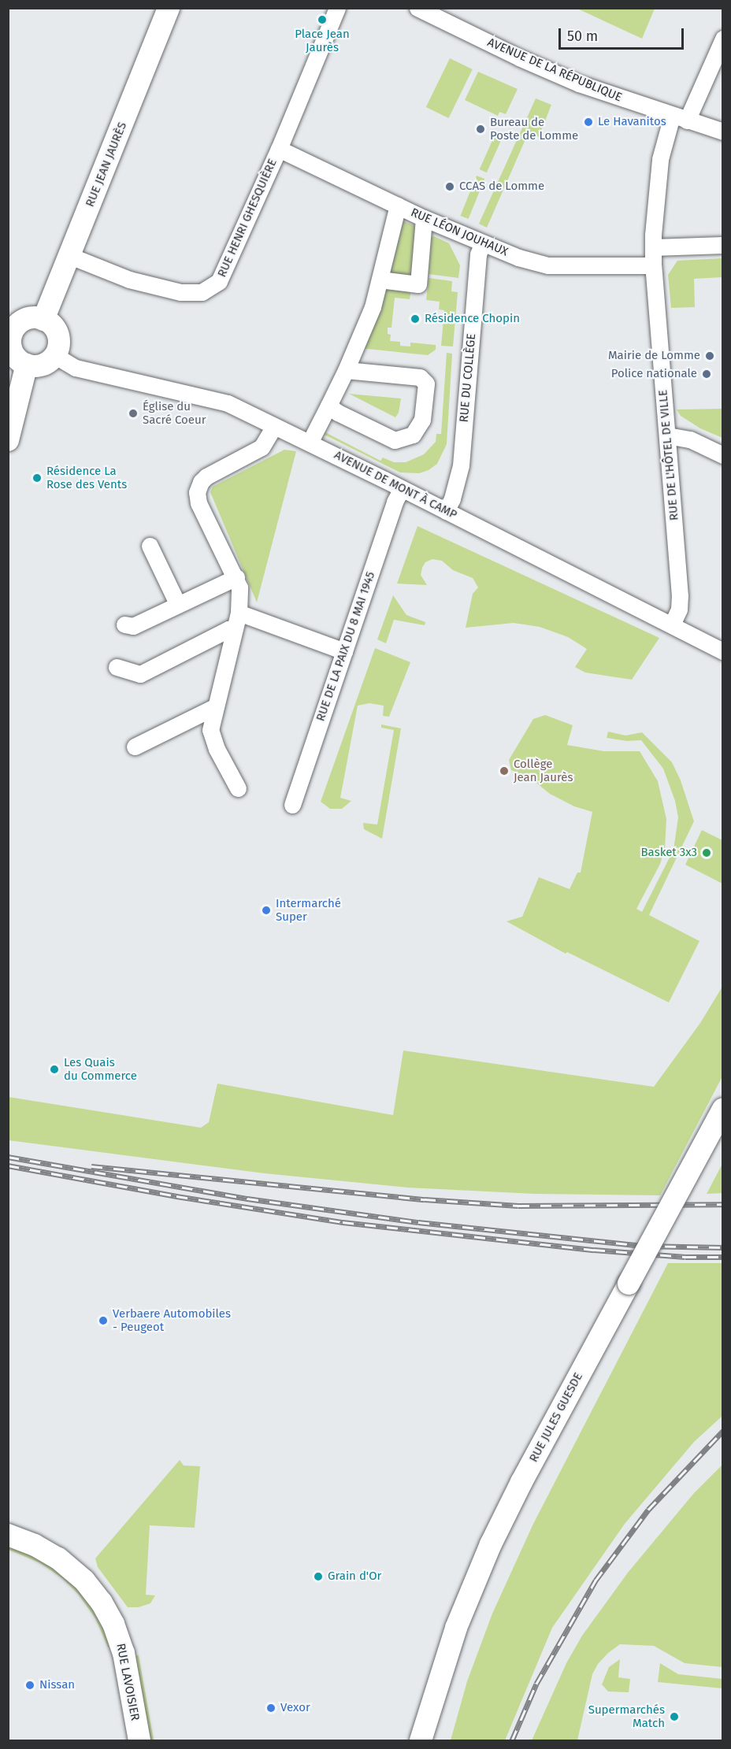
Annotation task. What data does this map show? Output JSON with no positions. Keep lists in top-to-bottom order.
{
  "streets": {
    "street": [
      "AVENUE DE LA RÉPUBLIQUE",
      "RUE JEAN JAURÈS",
      "RUE HENRI GHESQUIÈRE",
      "RUE LÉON JOUHAUX",
      "RUE DU COLLÈGE",
      "RUE DE L'HÔTEL DE VILLE",
      "AVENUE DE MONT À CAMP",
      "RUE DE LA PAIX DU 8 MAI 1945",
      "RUE JULES GUESDE",
      "RUE LAVOISIER"
    ]
  },
  "crossings": [
    ["AVENUE DE LA RÉPUBLIQUE", "RUE DE L'HÔTEL DE VILLE"],
    ["RUE JEAN JAURÈS", "RUE HENRI GHESQUIÈRE"],
    ["RUE JEAN JAURÈS", "AVENUE DE MONT À CAMP"],
    ["RUE HENRI GHESQUIÈRE", "RUE LÉON JOUHAUX"],
    ["RUE LÉON JOUHAUX", "RUE DU COLLÈGE"],
    ["RUE LÉON JOUHAUX", "RUE DE L'HÔTEL DE VILLE"],
    ["RUE DU COLLÈGE", "AVENUE DE MONT À CAMP"],
    ["RUE DE L'HÔTEL DE VILLE", "AVENUE DE MONT À CAMP"],
    ["AVENUE DE MONT À CAMP", "RUE DE LA PAIX DU 8 MAI 1945"]
  ],
  "places": [
    "Place Jean Jaurès",
    "Le Havanitos",
    "Bureau de Poste de Lomme",
    "CCAS de Lomme",
    "Résidence Chopin",
    "Mairie de Lomme",
    "Police nationale",
    "Église du Sacré Coeur",
    "Résidence La Rose des Vents",
    "Collège Jean Jaurès",
    "Basket 3x3",
    "Intermarché Super",
    "Les Quais du Commerce",
    "Verbaere Automobiles - Peugeot",
    "Grain d'Or",
    "Nissan",
    "Vexor",
    "Supermarchés Match"
  ],
  "scale_bar": "50 m"
}
